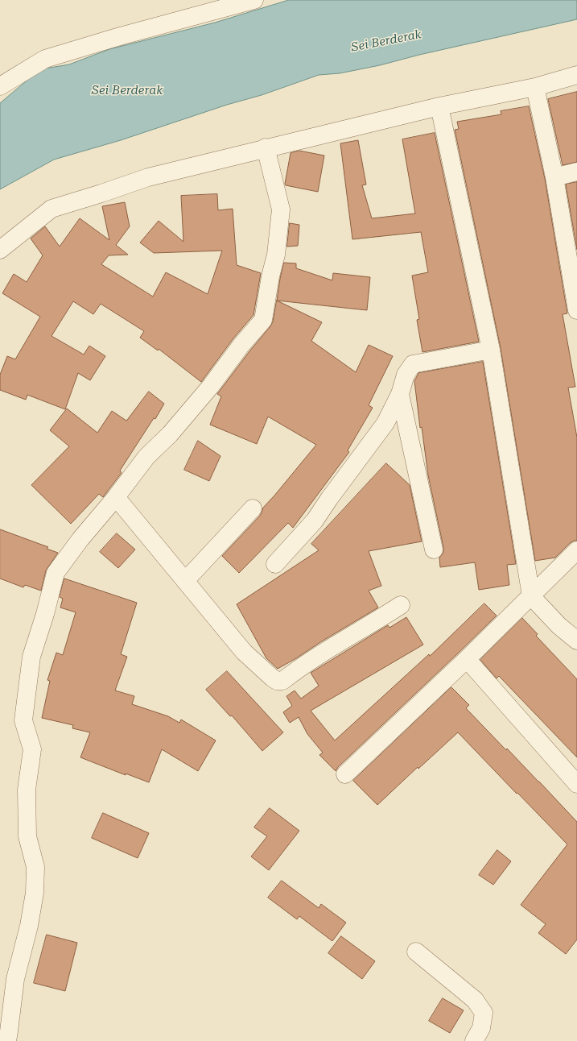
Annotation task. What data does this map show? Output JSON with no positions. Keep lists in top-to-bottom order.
{
  "water": ["Sei Berderak"]
}
